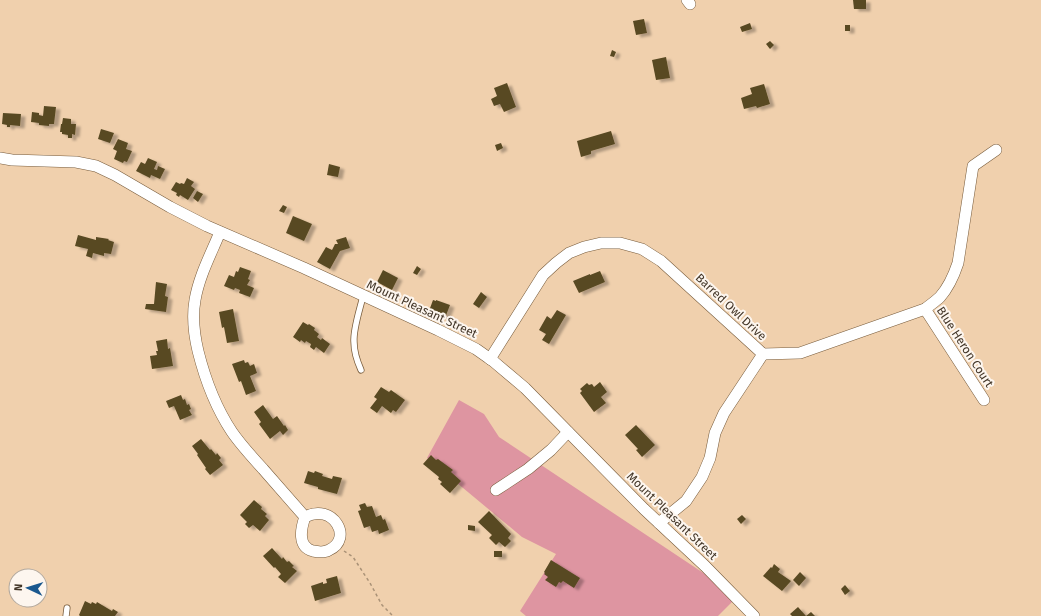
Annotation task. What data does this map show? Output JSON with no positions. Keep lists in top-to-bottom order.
{
  "streets": {
    "street": ["Barred Owl Drive", "Mount Pleasant Street", "Blue Heron Court"]
  },
  "crossings": [
    ["Barred Owl Drive", "Mount Pleasant Street"],
    ["Barred Owl Drive", "Blue Heron Court"]
  ],
  "north": "left"
}
